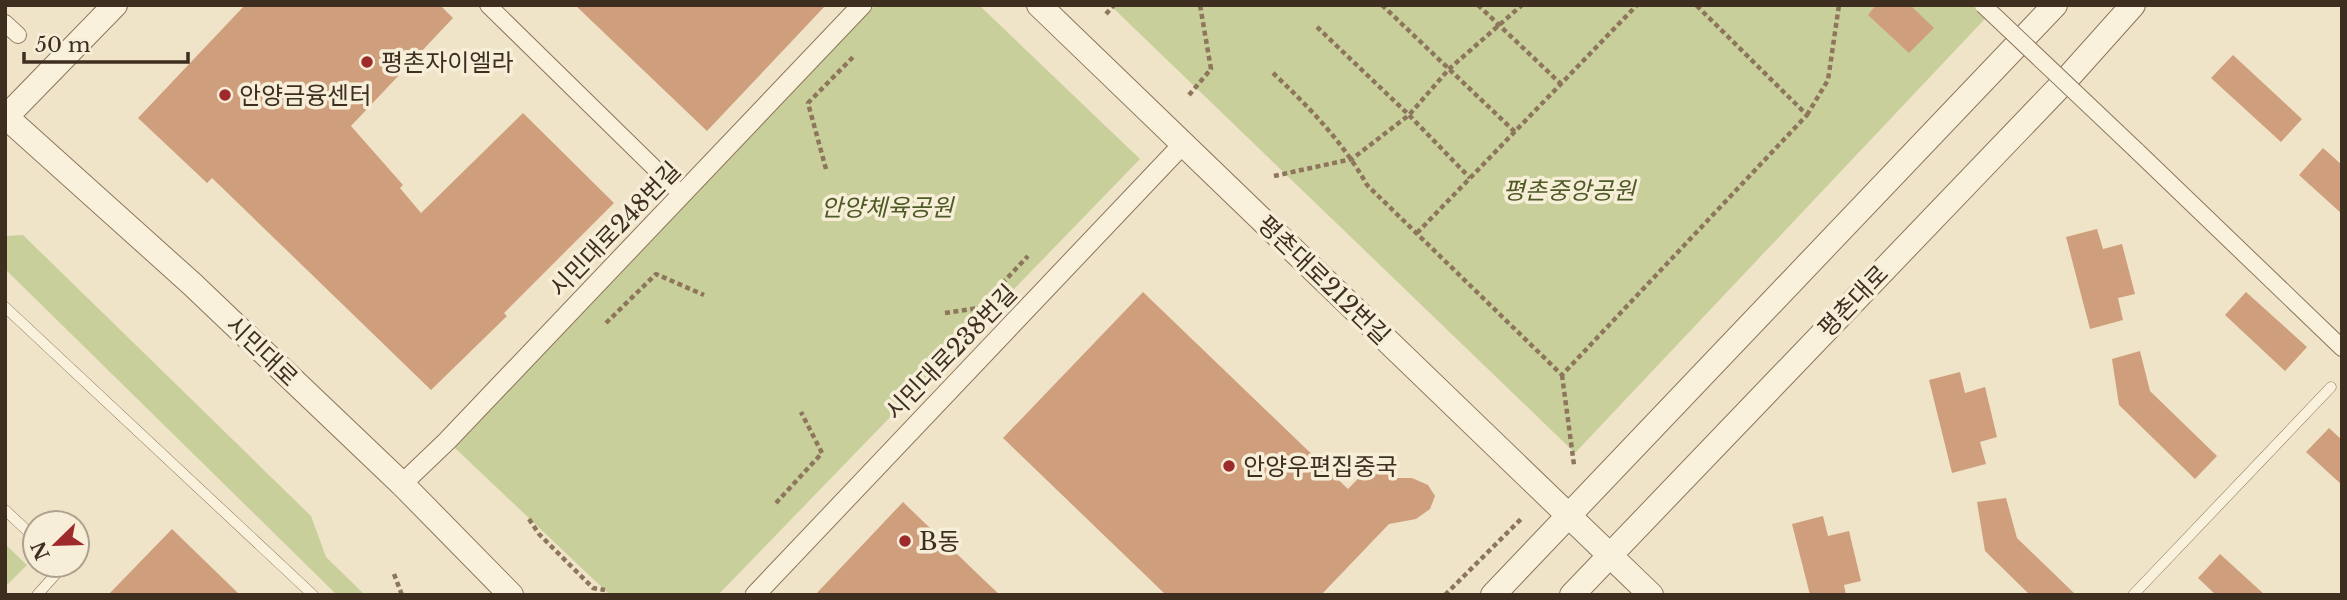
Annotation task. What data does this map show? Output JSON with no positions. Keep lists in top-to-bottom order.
{
  "streets": {
    "street": [
      "시민대로248번길",
      "평촌대로212번길",
      "평촌대로",
      "시민대로",
      "시민대로238번길"
    ]
  },
  "crossings": [
    ["시민대로248번길", "시민대로"],
    ["평촌대로212번길", "평촌대로"],
    ["평촌대로212번길", "시민대로238번길"]
  ],
  "parks": ["평촌중앙공원", "안양체육공원"],
  "places": [
    "평촌자이엘라",
    "안양금융센터",
    "안양우편집중국",
    "B동"
  ],
  "scale_bar": "50 m",
  "north": "bottom left"
}
